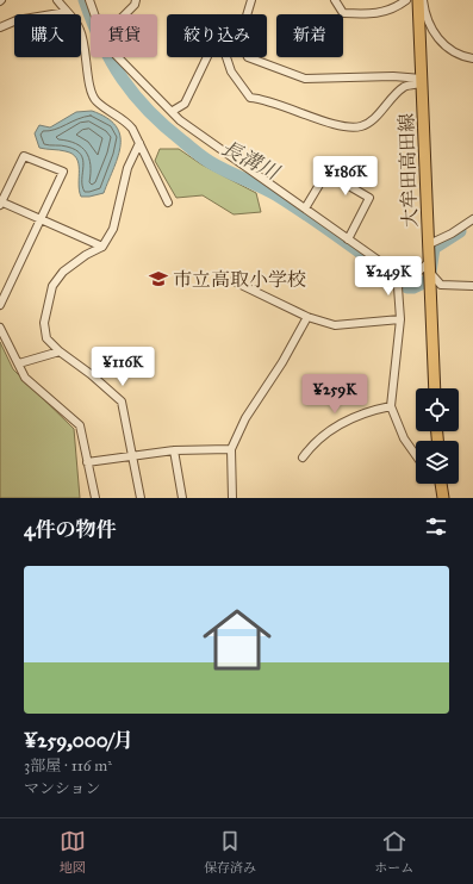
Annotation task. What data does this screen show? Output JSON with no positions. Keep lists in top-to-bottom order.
{
  "streets": {
    "main road": ["大牟田高田線"]
  },
  "water": ["長溝川"],
  "places": {
    "school or university": ["市立高取小学校"]
  },
  "page": {
    "chip": [
      "購入",
      "賃貸",
      "絞り込み",
      "新着"
    ],
    "price": [
      "¥186K",
      "¥249K",
      "¥116K",
      "¥259K"
    ],
    "heading": "4件の物件",
    "list": [
      {
        "name": "¥259,000/月",
        "note": "3部屋 · 116 m² · マンション"
      }
    ],
    "tabs": ["地図", "保存済み", "ホーム"]
  }
}
